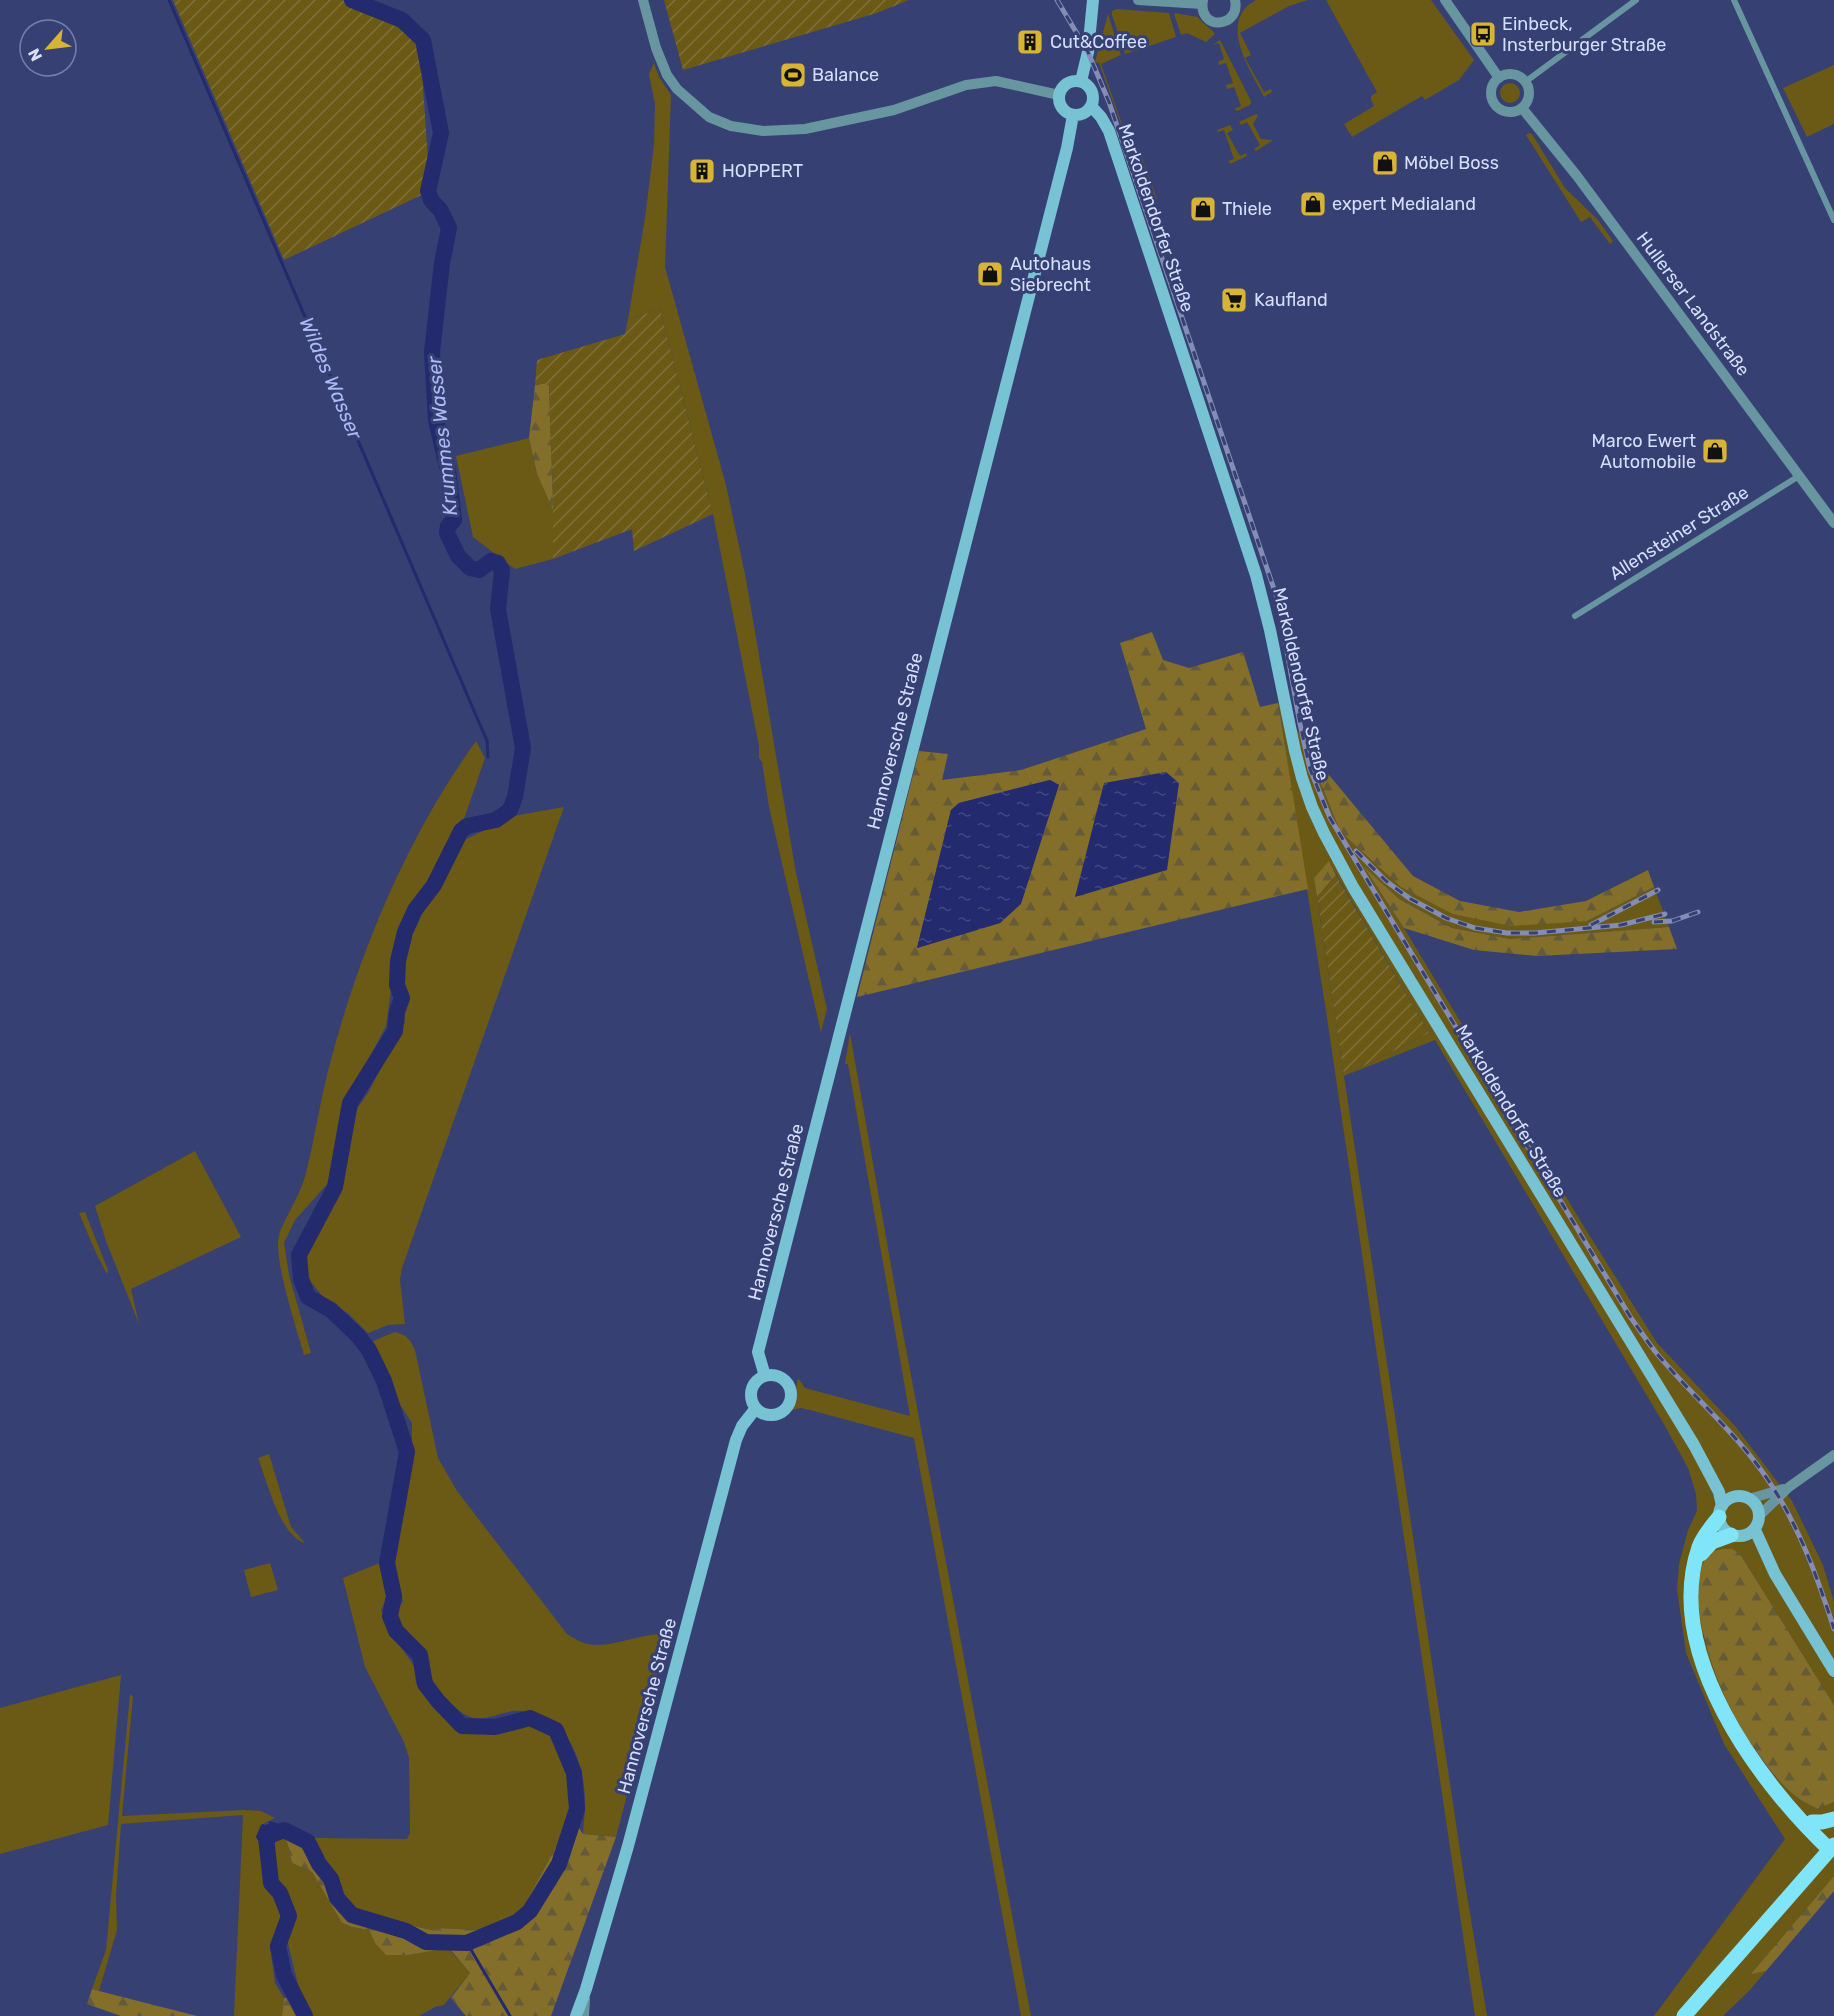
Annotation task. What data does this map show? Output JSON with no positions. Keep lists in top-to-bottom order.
{
  "streets": {
    "main road": ["Markoldendorfer Straße", "Hannoversche Straße"],
    "street": ["Hullerser Landstraße", "Allensteiner Straße"]
  },
  "crossings": [
    ["Markoldendorfer Straße", "Hannoversche Straße"],
    ["Hullerser Landstraße", "Allensteiner Straße"]
  ],
  "water": ["Wildes Wasser", "Krummes Wasser"],
  "places": {
    "bus stop": ["Einbeck, Insterburger Straße"],
    "building": ["Cut&Coffee", "HOPPERT"],
    "sports": ["Balance"],
    "shop": [
      "Möbel Boss",
      "expert Medialand",
      "Thiele",
      "Autohaus Siebrecht",
      "Marco Ewert Automobile"
    ],
    "supermarket": ["Kaufland"]
  },
  "north": "bottom left"
}
